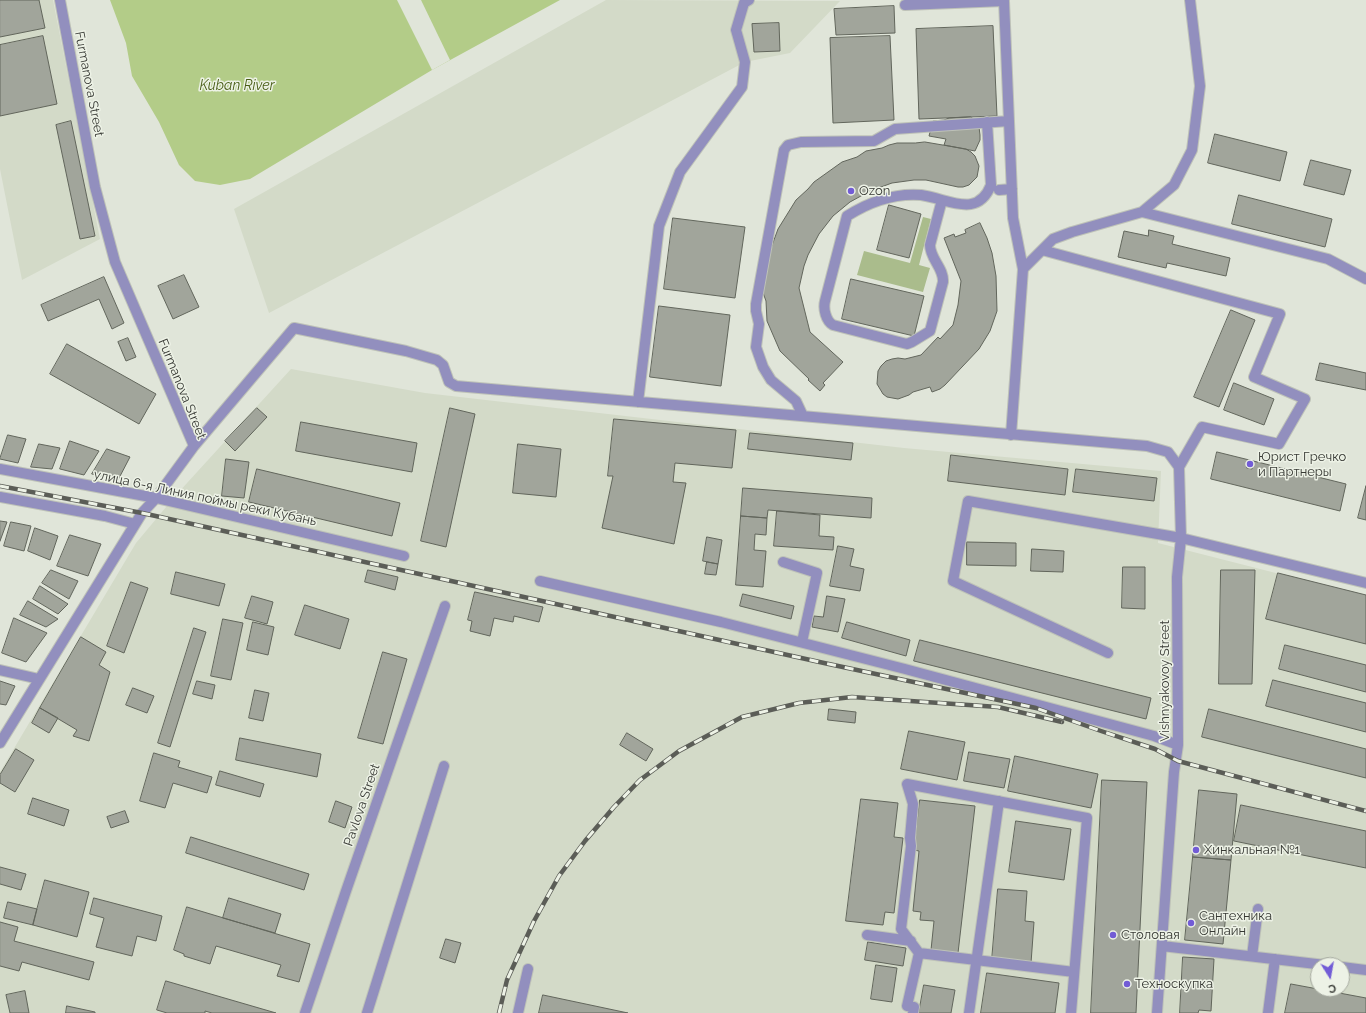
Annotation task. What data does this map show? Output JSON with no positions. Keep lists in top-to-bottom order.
{
  "streets": {
    "street": [
      "Furmanova Street",
      "улица 6-я Линия поймы реки Кубань",
      "Vishnyakovoy Street",
      "Pavlova Street"
    ]
  },
  "crossings": [
    ["Furmanova Street", "улица 6-я Линия поймы реки Кубань"]
  ],
  "water": ["Kuban River"],
  "places": [
    "Ozon",
    "Юрист Гречко и Партнеры",
    "Хинкальная №1",
    "Сантехника Онлайн",
    "Столовая",
    "Техноскупка"
  ],
  "north": "bottom"
}
